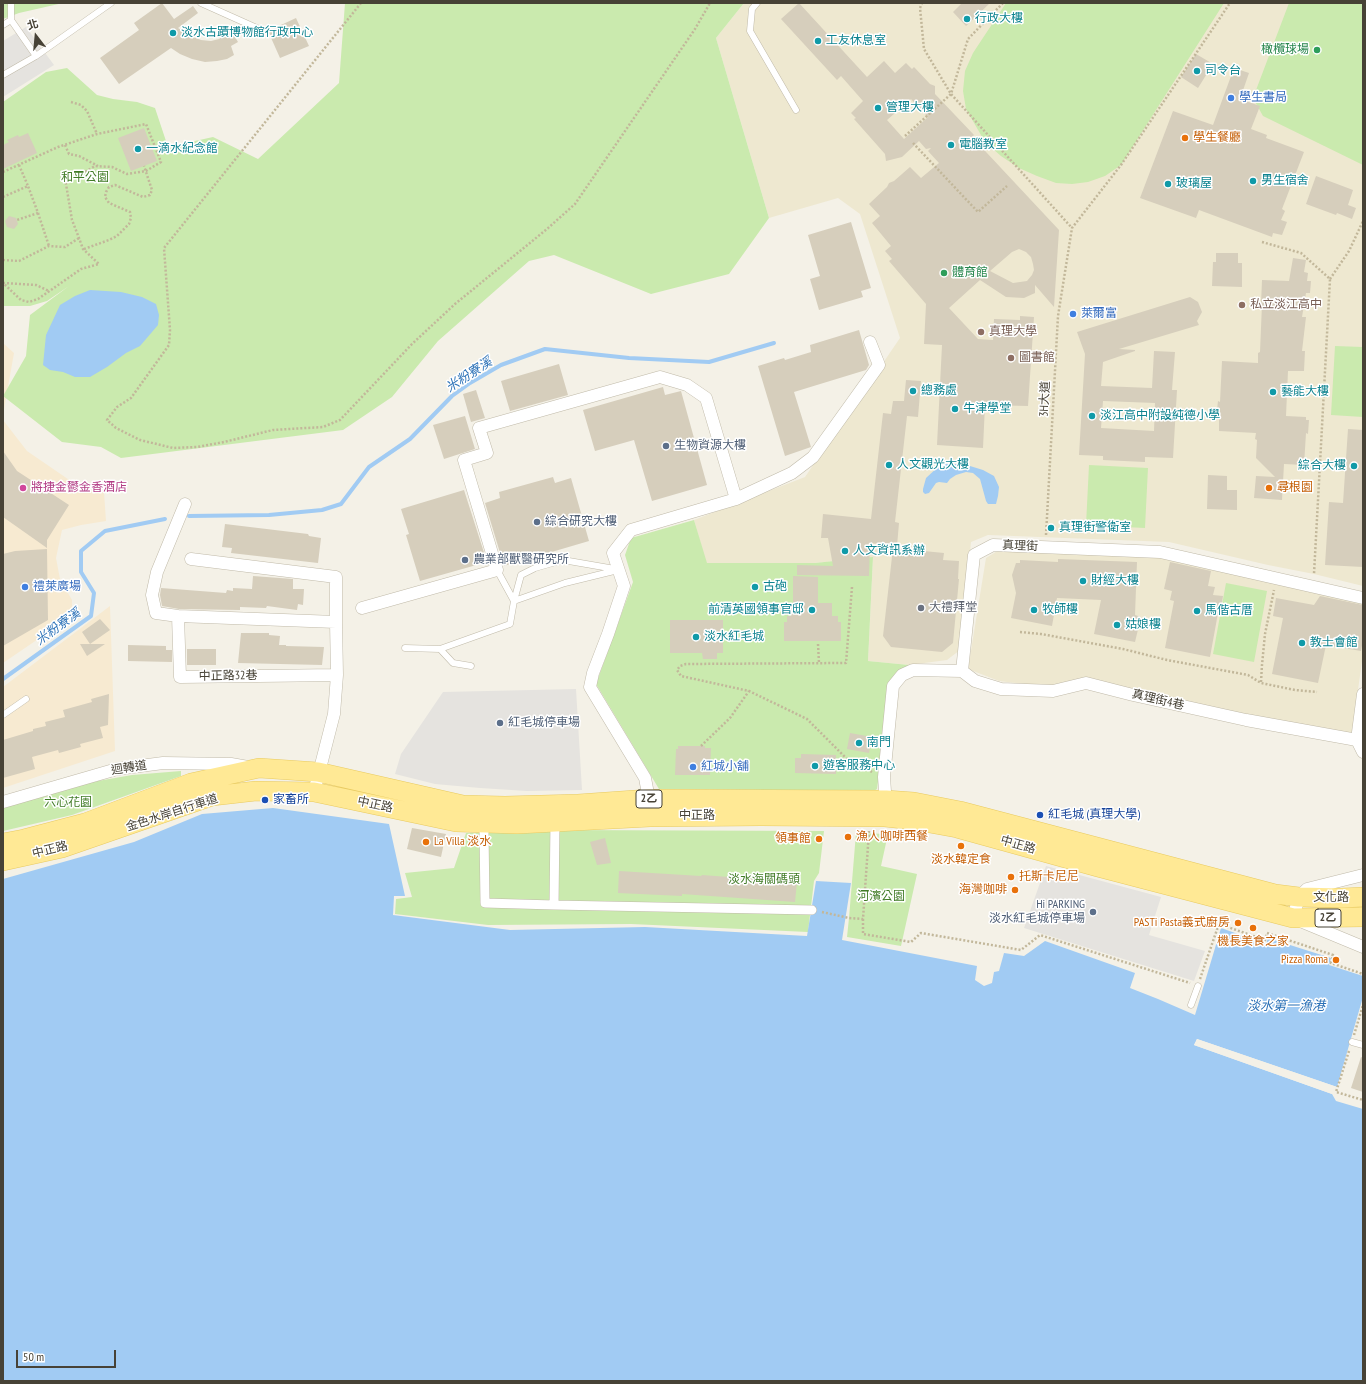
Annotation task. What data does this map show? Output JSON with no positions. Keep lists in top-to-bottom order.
{
  "streets": {
    "main road": ["2乙", "中正路", "文化路"],
    "street": [
      "真理街",
      "中正路32巷",
      "真理街4巷",
      "迴轉道"
    ],
    "path": ["3H大道"]
  },
  "crossings": [
    ["3H大道", "真理街"],
    ["真理街", "真理街4巷"],
    ["迴轉道", "中正路"],
    ["中正路", "文化路"]
  ],
  "water": ["米粉寮溪", "淡水第一漁港"],
  "parks": [
    "和平公園",
    "六心花園",
    "淡水海關碼頭",
    "河濱公園"
  ],
  "places": [
    "行政大樓",
    "淡水古蹟博物館行政中心",
    "工友休息室",
    "橄欖球場",
    "司令台",
    "學生書局",
    "管理大樓",
    "學生餐廳",
    "電腦教室",
    "一滴水紀念館",
    "男生宿舍",
    "玻璃屋",
    "體育館",
    "私立淡江高中",
    "萊爾富",
    "真理大學",
    "圖書館",
    "總務處",
    "藝能大樓",
    "牛津學堂",
    "淡江高中附設純德小學",
    "生物資源大樓",
    "人文觀光大樓",
    "綜合大樓",
    "將捷金鬱金香酒店",
    "尋根園",
    "綜合研究大樓",
    "真理街警衛室",
    "人文資訊系辦",
    "農業部獸醫研究所",
    "財經大樓",
    "禮萊廣場",
    "古砲",
    "大禮拜堂",
    "前清英國領事官邸",
    "牧師樓",
    "馬偕古厝",
    "姑娘樓",
    "淡水紅毛城",
    "教士會館",
    "紅毛城停車場",
    "南門",
    "遊客服務中心",
    "紅城小舖",
    "家畜所",
    "紅毛城 (真理大學)",
    "漁人咖啡西餐",
    "領事館",
    "La Villa 淡水",
    "淡水韓定食",
    "托斯卡尼尼",
    "海灣咖啡",
    "Hi PARKING 淡水紅毛城停車場",
    "PASTi Pasta義式廚房",
    "機長美食之家",
    "Pizza Roma"
  ],
  "scale_bar": "50 m",
  "north": "top"
}
